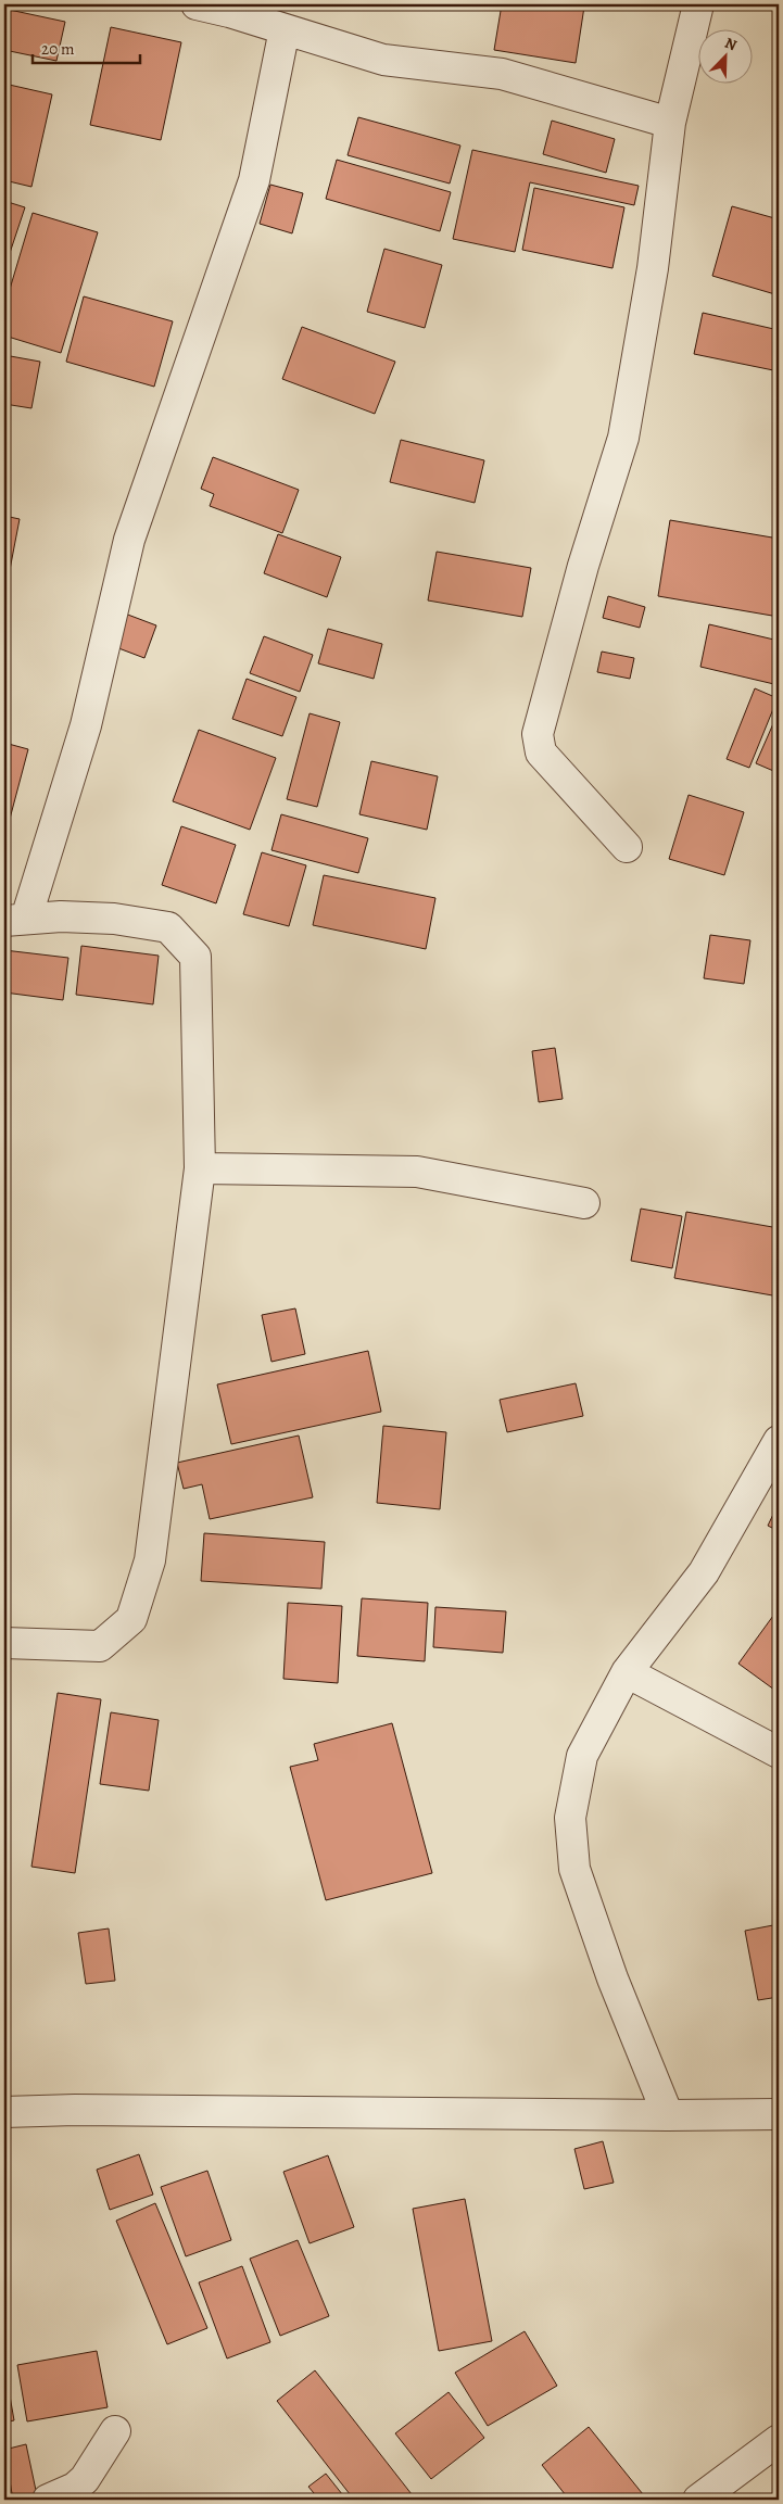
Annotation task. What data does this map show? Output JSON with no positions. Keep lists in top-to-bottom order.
{
  "scale_bar": "20 m",
  "north": "top right"
}
